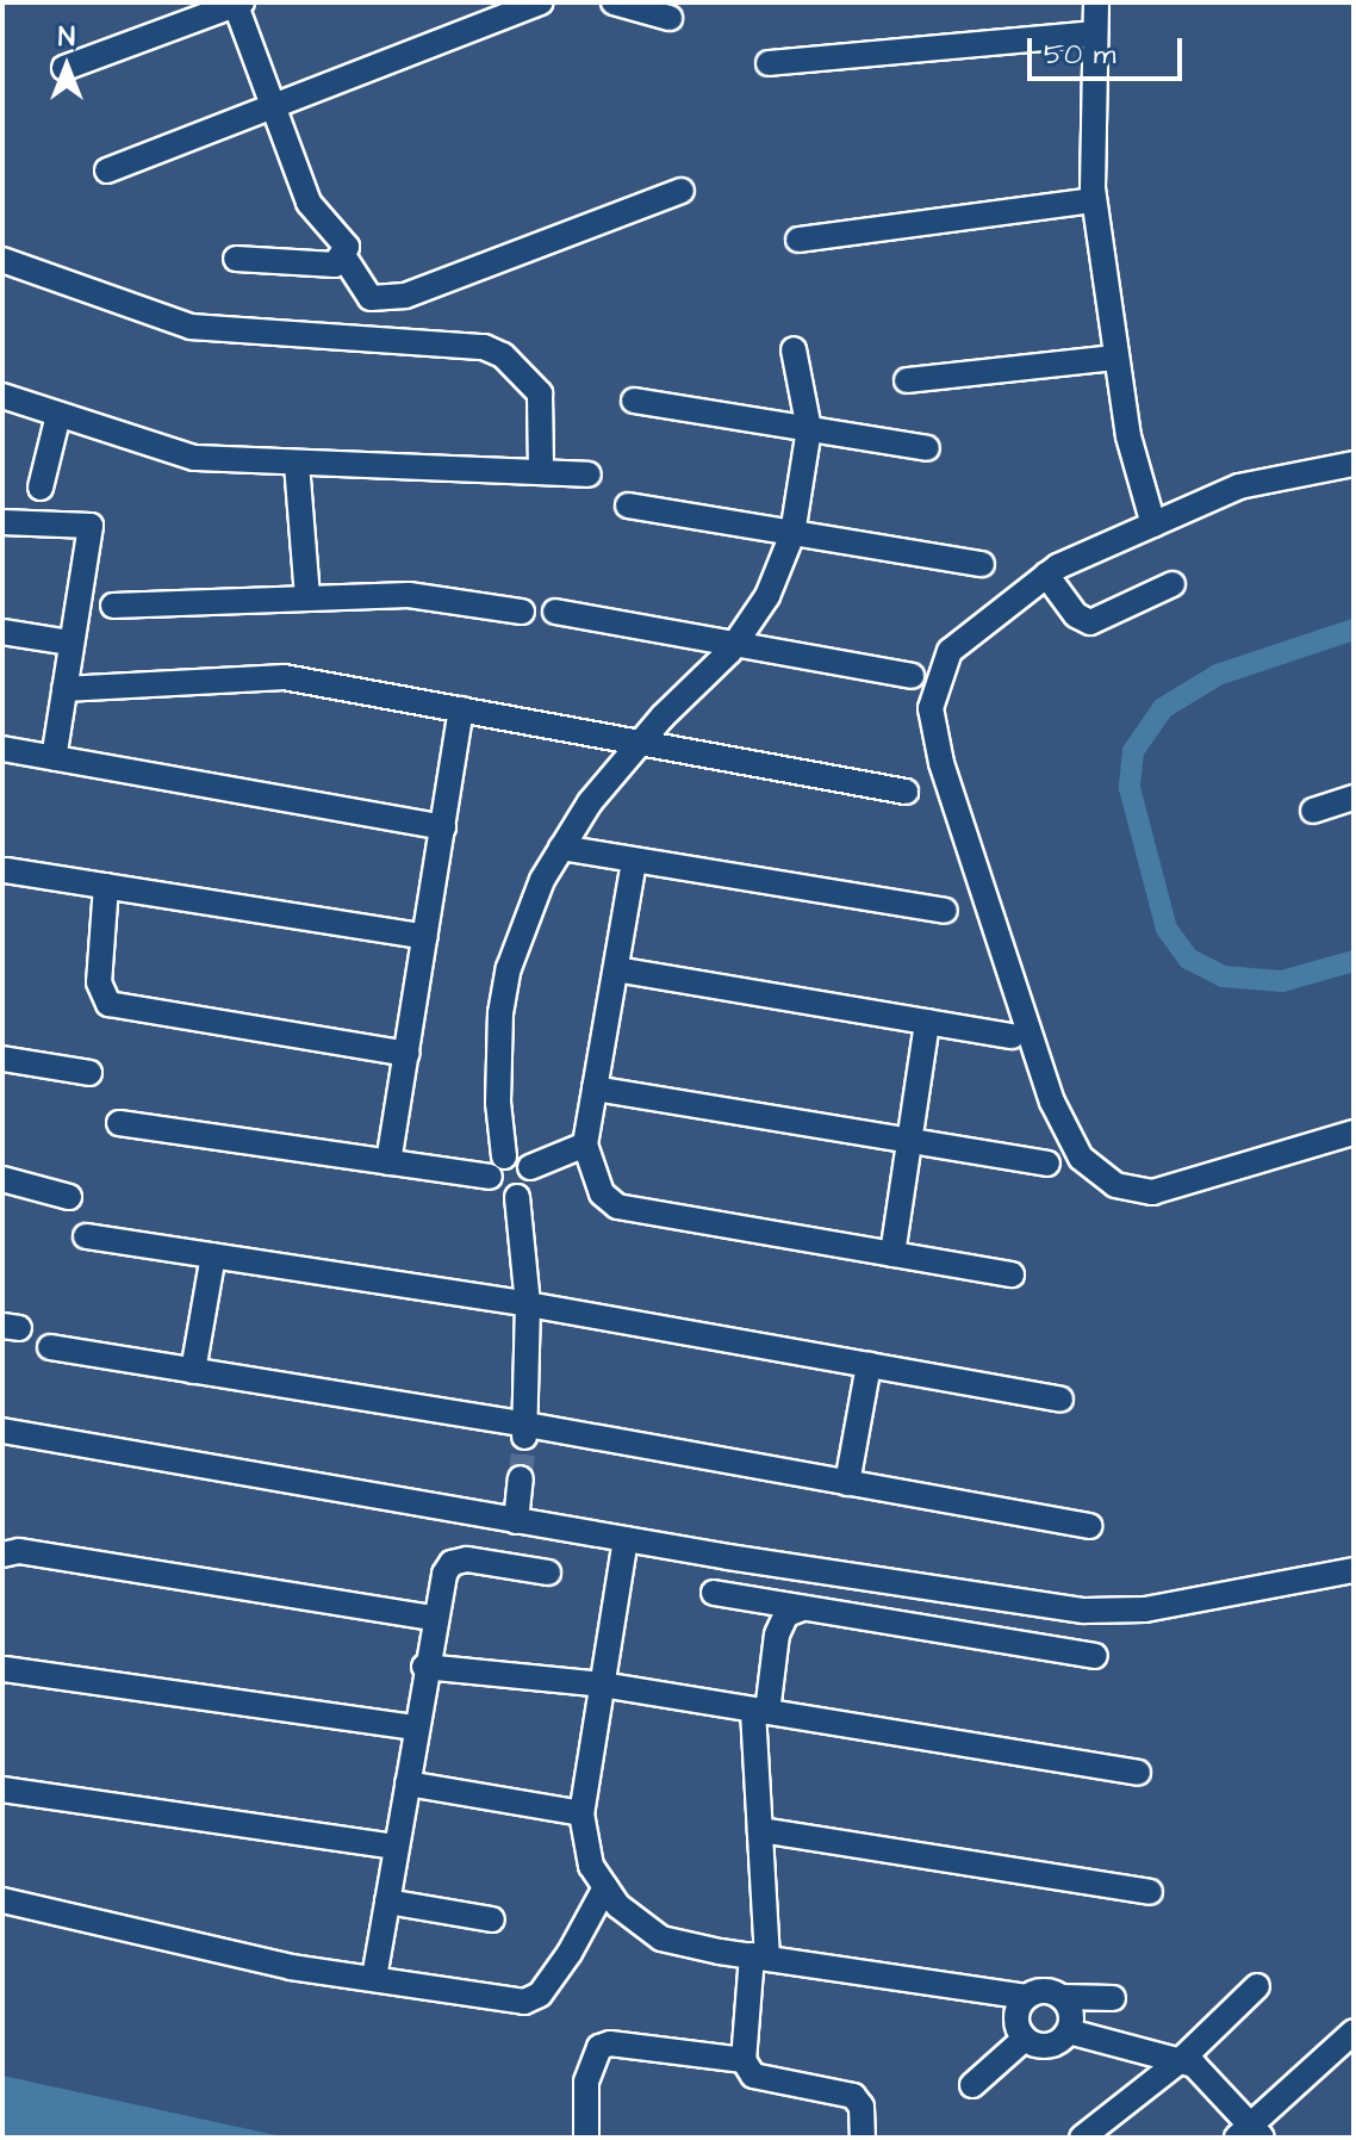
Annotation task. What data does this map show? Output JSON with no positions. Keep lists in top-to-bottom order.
{
  "scale_bar": "50 m",
  "north": "top"
}
